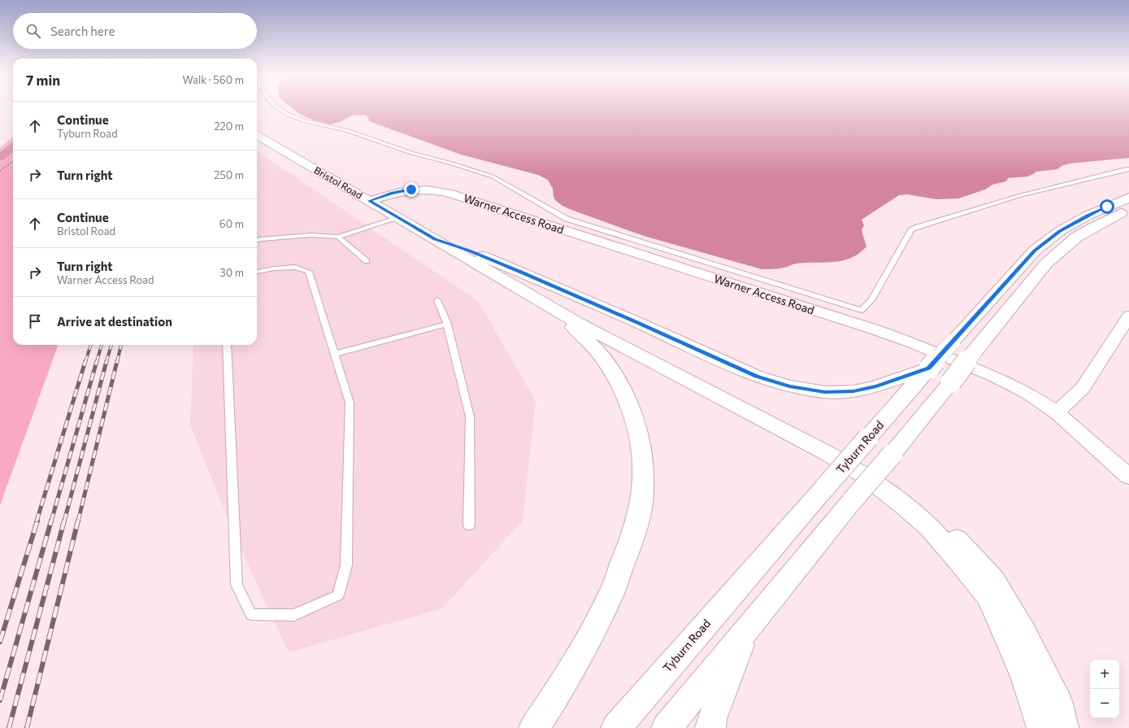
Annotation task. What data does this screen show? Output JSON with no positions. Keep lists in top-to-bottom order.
{
  "streets": {
    "main road": ["Bristol Road", "Tyburn Road"],
    "street": ["Warner Access Road"]
  },
  "crossings": [
    ["Bristol Road", "Warner Access Road"]
  ],
  "page": {
    "search": "Search here",
    "heading": ["7 min", "Walk · 560 m"],
    "list": [
      ["Continue", "Tyburn Road", "220 m"],
      ["Turn right", "250 m"],
      ["Continue", "Bristol Road", "60 m"],
      ["Turn right", "Warner Access Road", "30 m"],
      "Arrive at destination"
    ],
    "map_buttons": ["+", "−"]
  }
}
